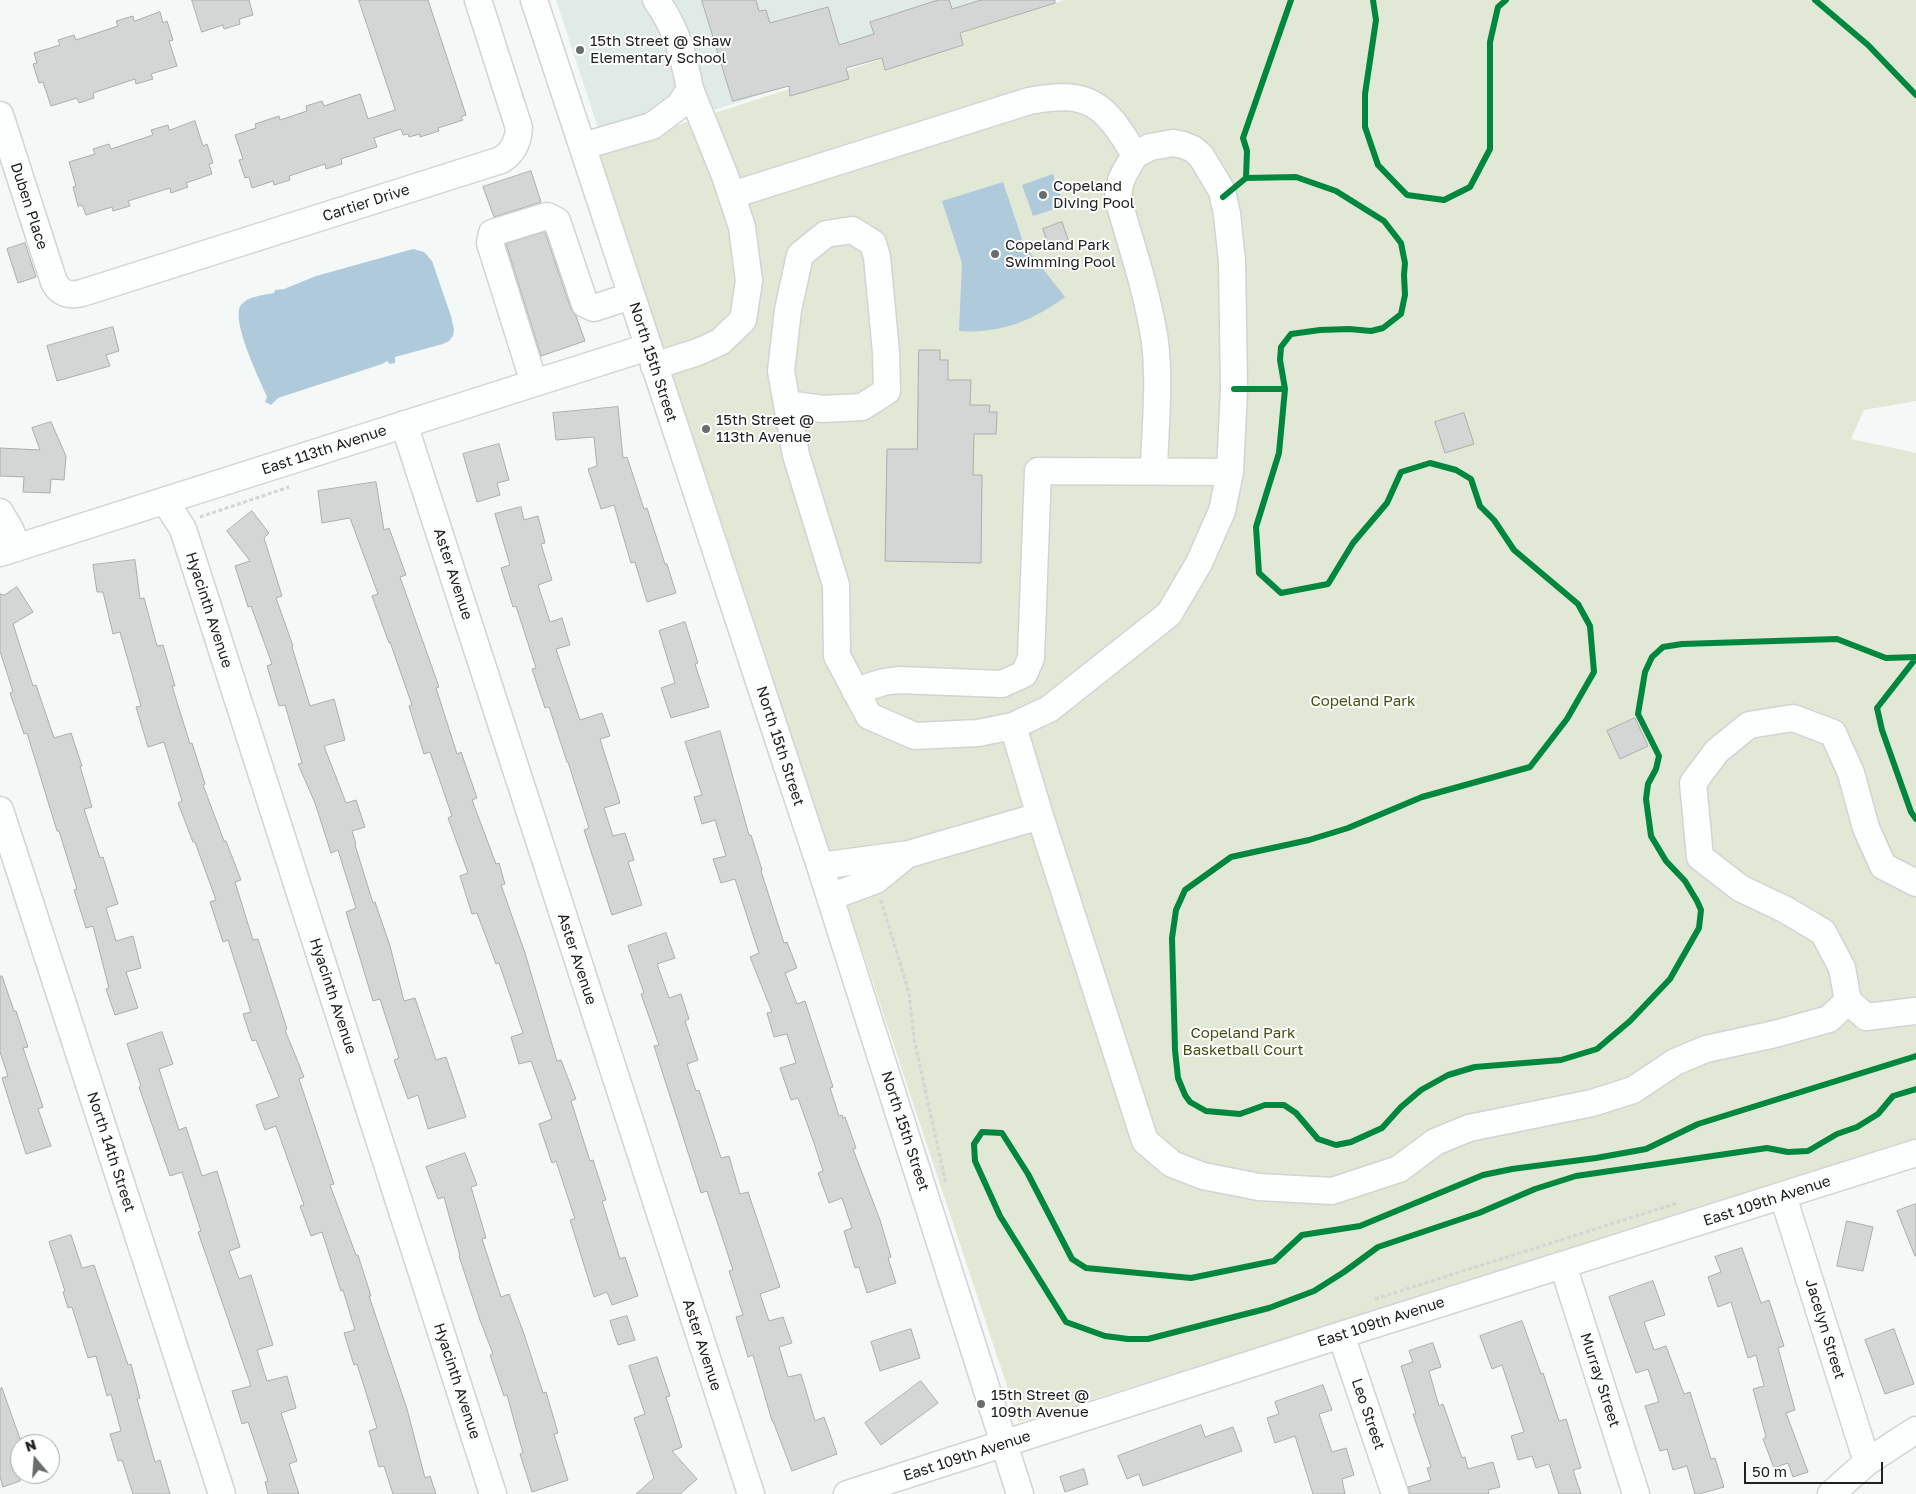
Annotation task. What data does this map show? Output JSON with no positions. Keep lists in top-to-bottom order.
{
  "streets": {
    "street": [
      "Cartier Drive",
      "Duben Place",
      "North 15th Street",
      "East 113th Avenue",
      "Aster Avenue",
      "Hyacinth Avenue",
      "North 14th Street",
      "East 109th Avenue",
      "Jacelyn Street",
      "Murray Street",
      "Leo Street"
    ]
  },
  "crossings": [
    ["Cartier Drive", "Duben Place"],
    ["North 15th Street", "East 113th Avenue"],
    ["North 15th Street", "East 109th Avenue"],
    ["East 113th Avenue", "Aster Avenue"],
    ["East 113th Avenue", "Hyacinth Avenue"],
    ["East 109th Avenue", "Jacelyn Street"],
    ["East 109th Avenue", "Murray Street"],
    ["East 109th Avenue", "Leo Street"]
  ],
  "parks": ["Copeland Park", "Copeland Park Basketball Court"],
  "places": [
    "15th Street @ Shaw Elementary School",
    "Copeland Diving Pool",
    "Copeland Park Swimming Pool",
    "15th Street @ 113th Avenue",
    "15th Street @ 109th Avenue"
  ],
  "scale_bar": "50 m",
  "north": "top"
}
